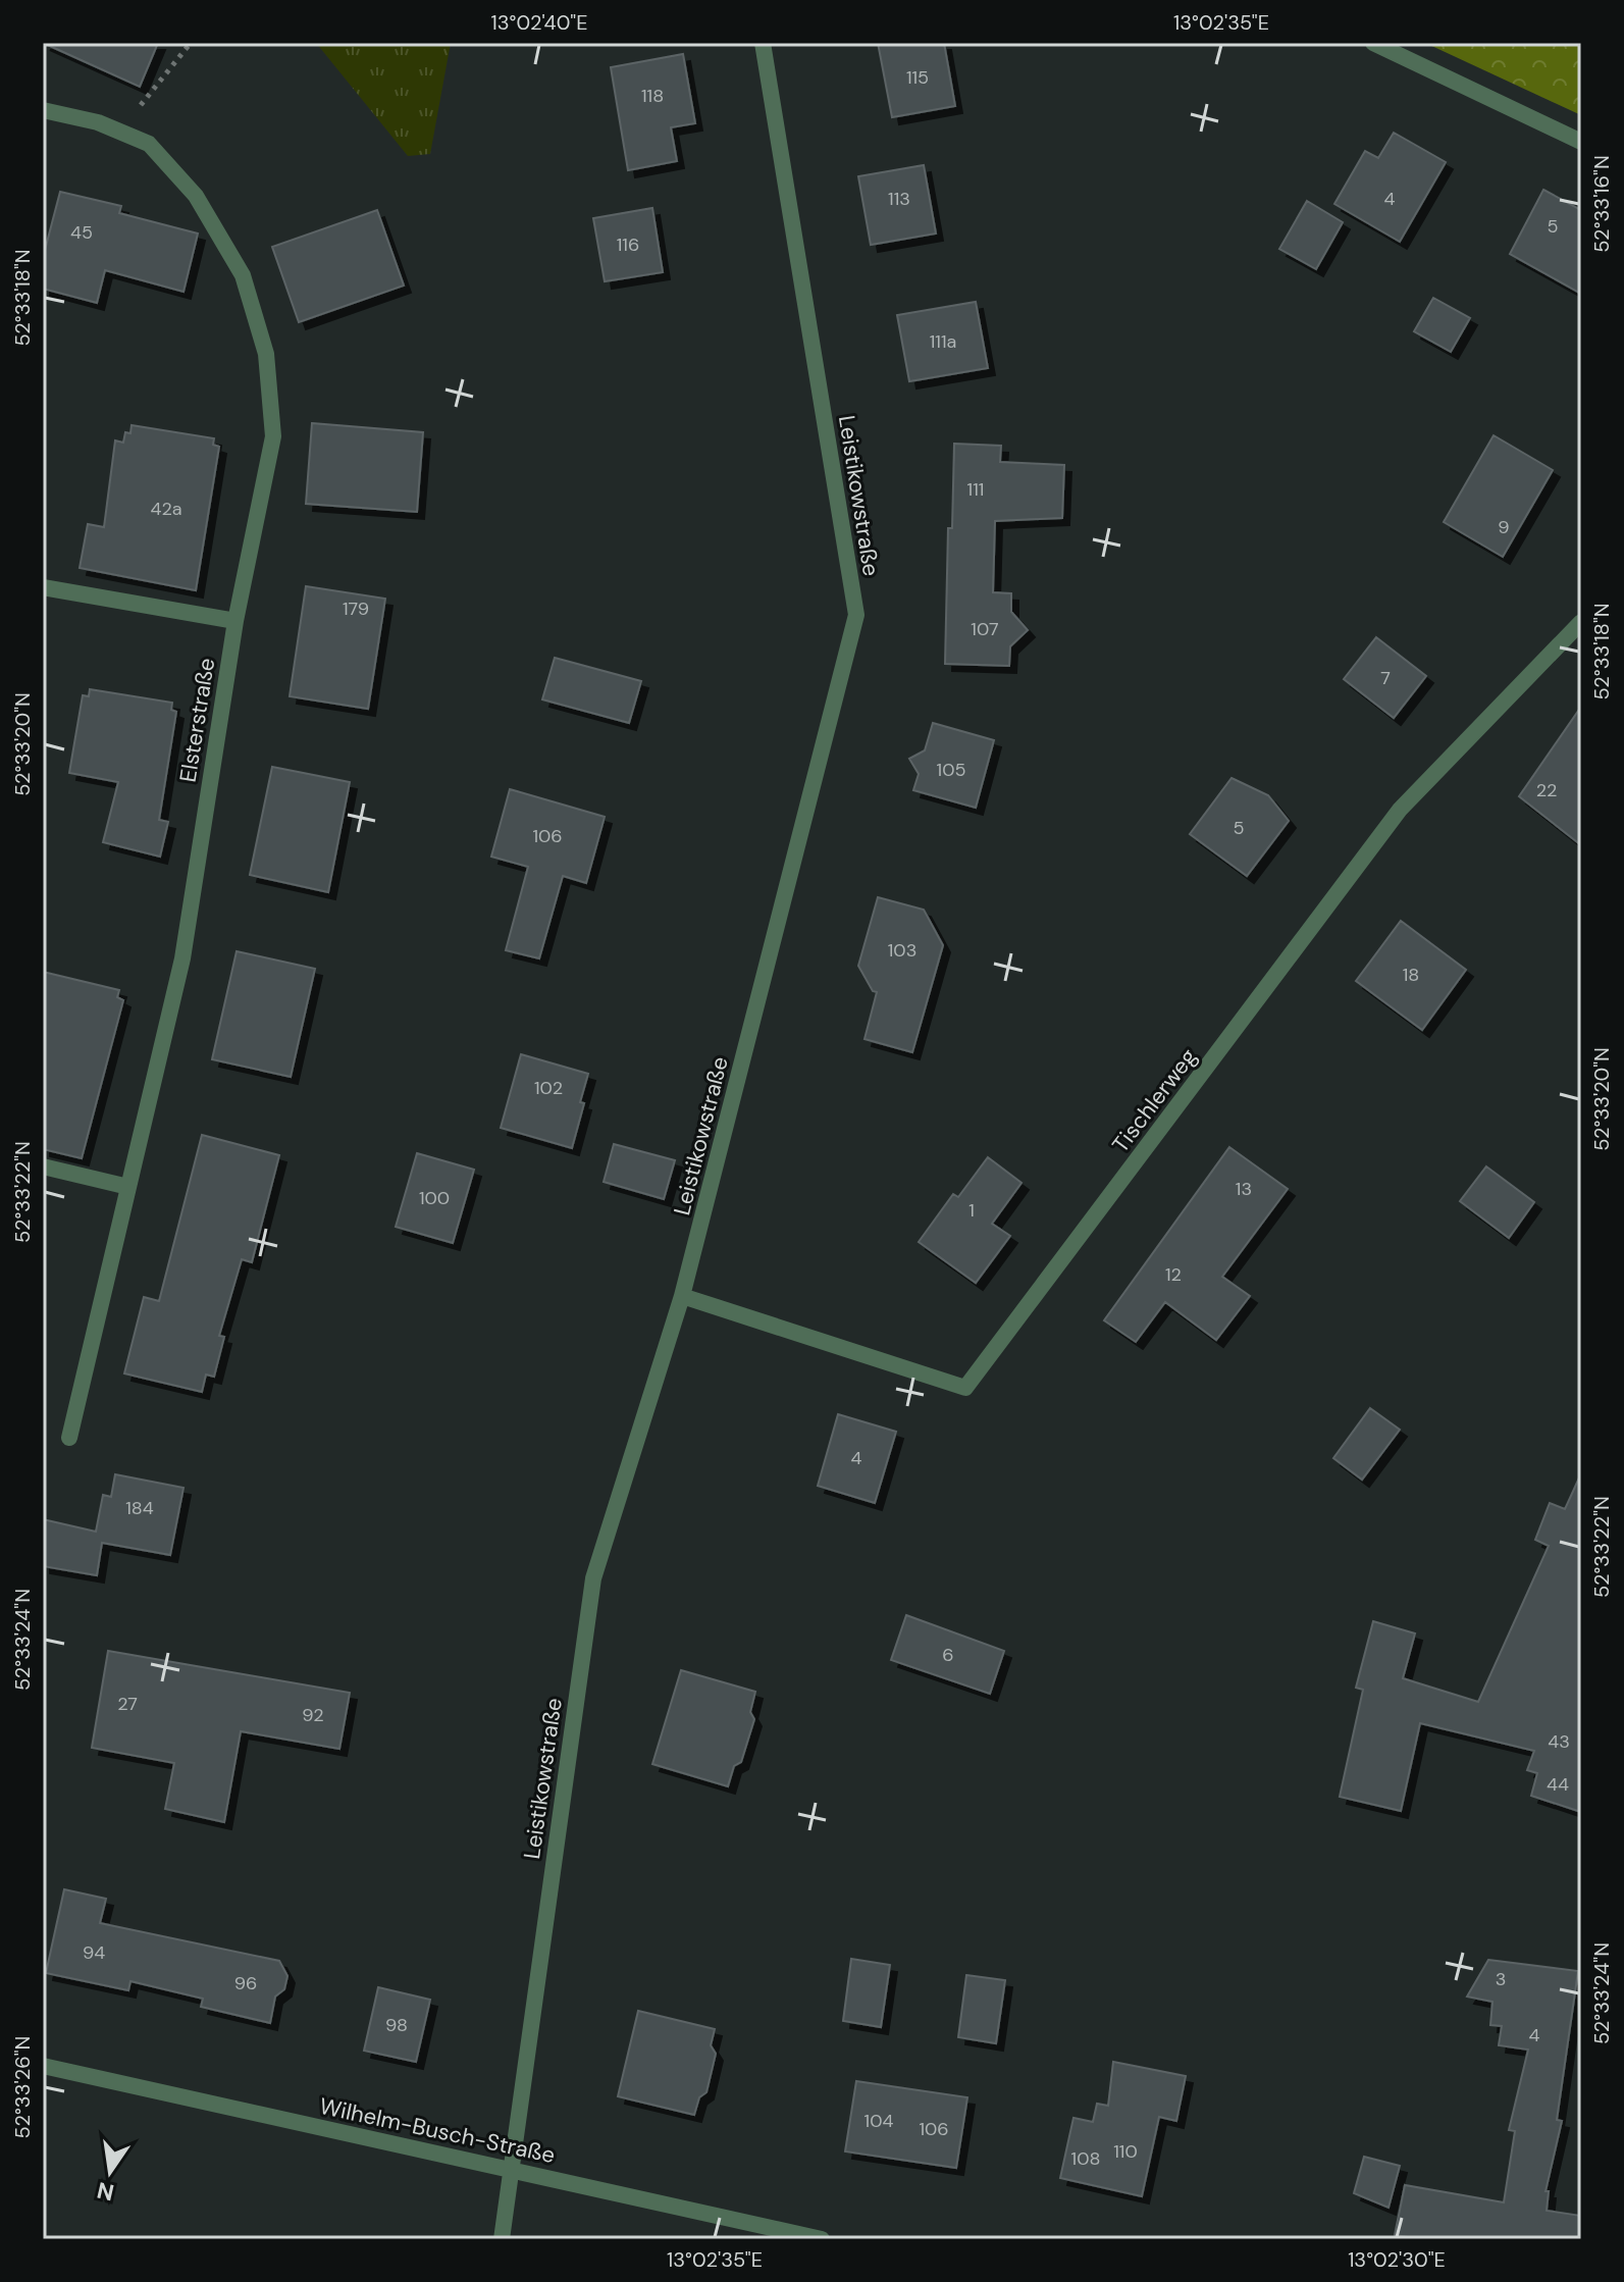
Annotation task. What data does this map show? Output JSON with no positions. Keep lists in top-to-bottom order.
{
  "streets": {
    "street": [
      "Leistikowstraße",
      "Elsterstraße",
      "Tischlerweg",
      "Wilhelm-Busch-Straße"
    ]
  },
  "crossings": [
    ["Leistikowstraße", "Tischlerweg"],
    ["Leistikowstraße", "Wilhelm-Busch-Straße"]
  ],
  "house_numbers": [
    "115",
    "118",
    "113",
    "4",
    "5",
    "45",
    "116",
    "111a",
    "111",
    "42a",
    "9",
    "179",
    "107",
    "7",
    "105",
    "22",
    "5",
    "106",
    "103",
    "18",
    "102",
    "13",
    "100",
    "1",
    "12",
    "4",
    "184",
    "6",
    "27",
    "92",
    "43",
    "44",
    "94",
    "3",
    "96",
    "98",
    "4",
    "104",
    "106",
    "110",
    "108"
  ],
  "north": "bottom",
  "coordinates": [
    "13°02'40\"E",
    "13°02'35\"E",
    "52°33'16\"N",
    "52°33'18\"N",
    "52°33'20\"N",
    "52°33'22\"N",
    "52°33'24\"N",
    "52°33'26\"N",
    "13°02'30\"E"
  ]
}
